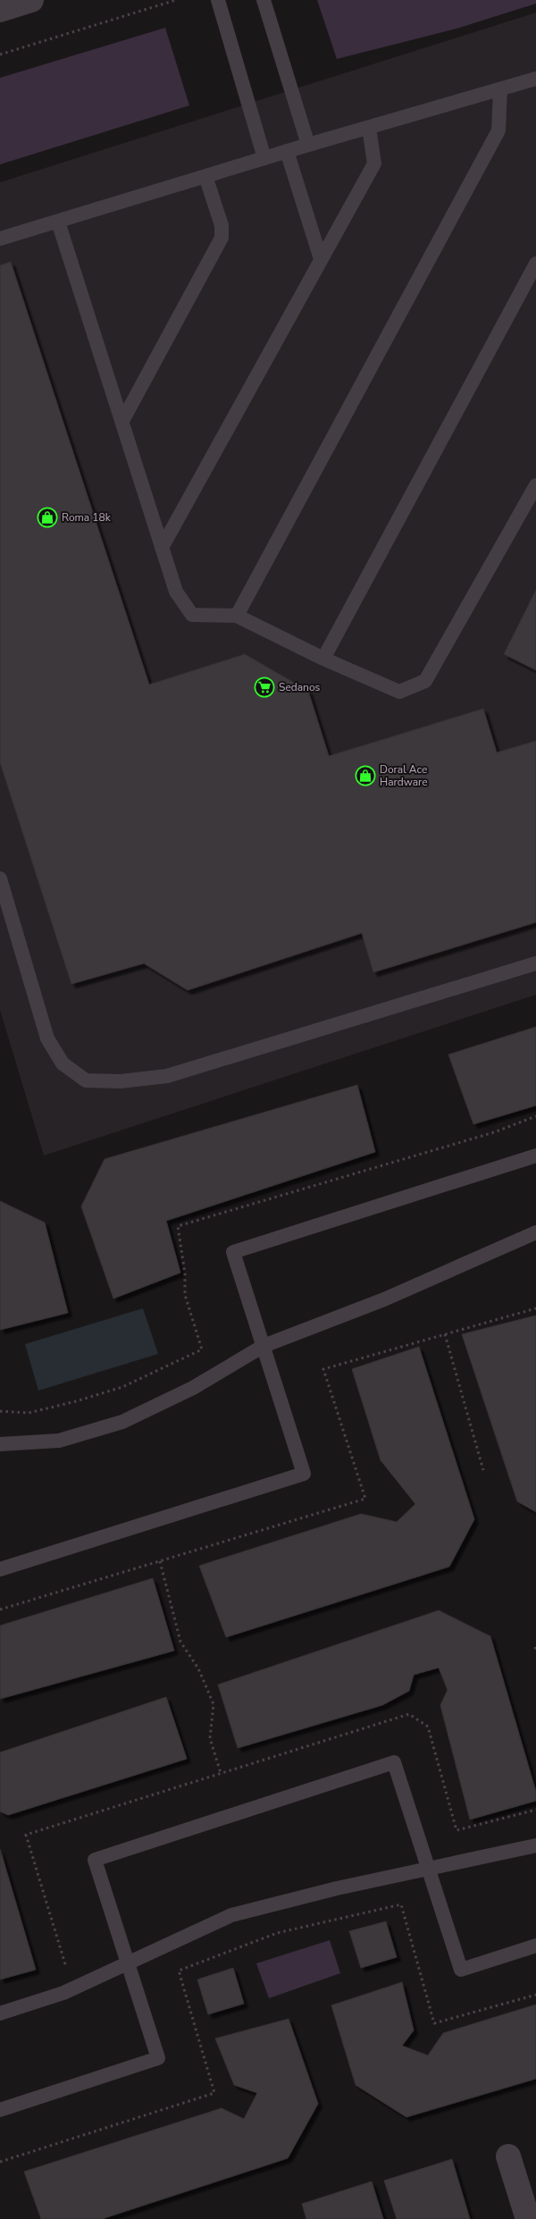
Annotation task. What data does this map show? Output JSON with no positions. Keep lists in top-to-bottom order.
{
  "places": {
    "shop": ["Roma 18k", "Doral Ace Hardware"],
    "supermarket": ["Sedanos"]
  }
}
